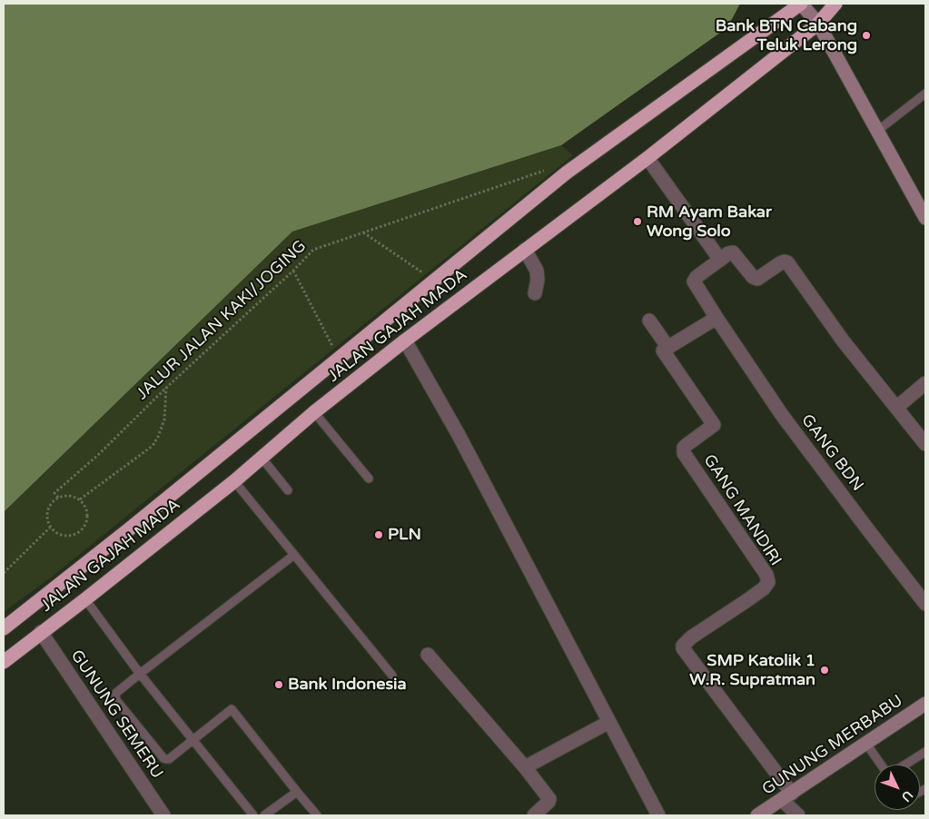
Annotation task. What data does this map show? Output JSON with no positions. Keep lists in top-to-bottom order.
{
  "streets": {
    "highway": ["JALAN GAJAH MADA"],
    "street": [
      "GANG BDN",
      "GANG MANDIRI",
      "GUNUNG SEMERU",
      "GUNUNG MERBABU"
    ],
    "path": ["JALUR JALAN KAKI/JOGING"]
  },
  "crossings": [
    ["JALUR JALAN KAKI/JOGING", "JALAN GAJAH MADA"],
    ["JALAN GAJAH MADA", "GUNUNG SEMERU"],
    ["GANG MANDIRI", "GUNUNG MERBABU"]
  ],
  "places": [
    "Bank BTN Cabang Teluk Lerong",
    "RM Ayam Bakar Wong Solo",
    "PLN",
    "SMP Katolik 1 W.R. Supratman",
    "Bank Indonesia"
  ],
  "north": "bottom right"
}
